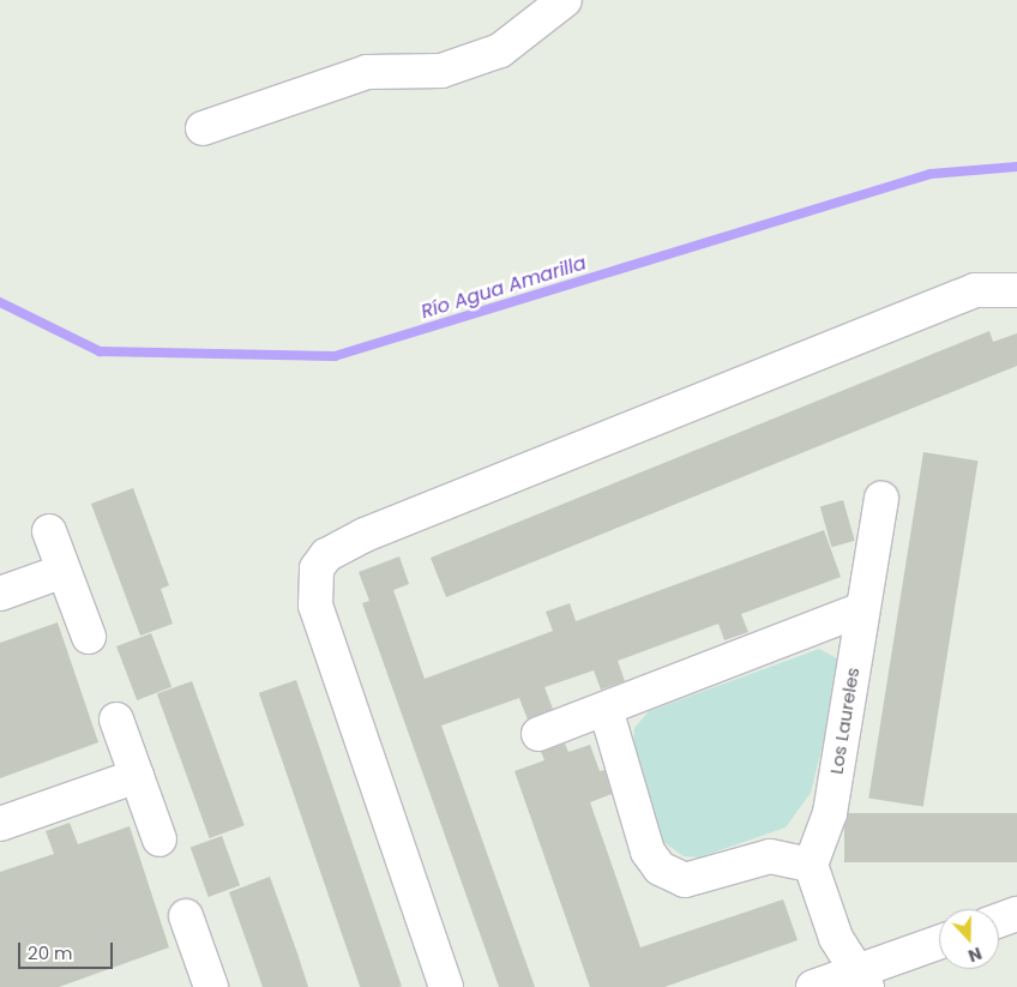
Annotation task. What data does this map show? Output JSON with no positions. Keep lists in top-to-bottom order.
{
  "streets": {
    "street": ["Los Laureles"]
  },
  "water": ["Río Agua Amarilla"],
  "scale_bar": "20 m",
  "north": "bottom"
}
